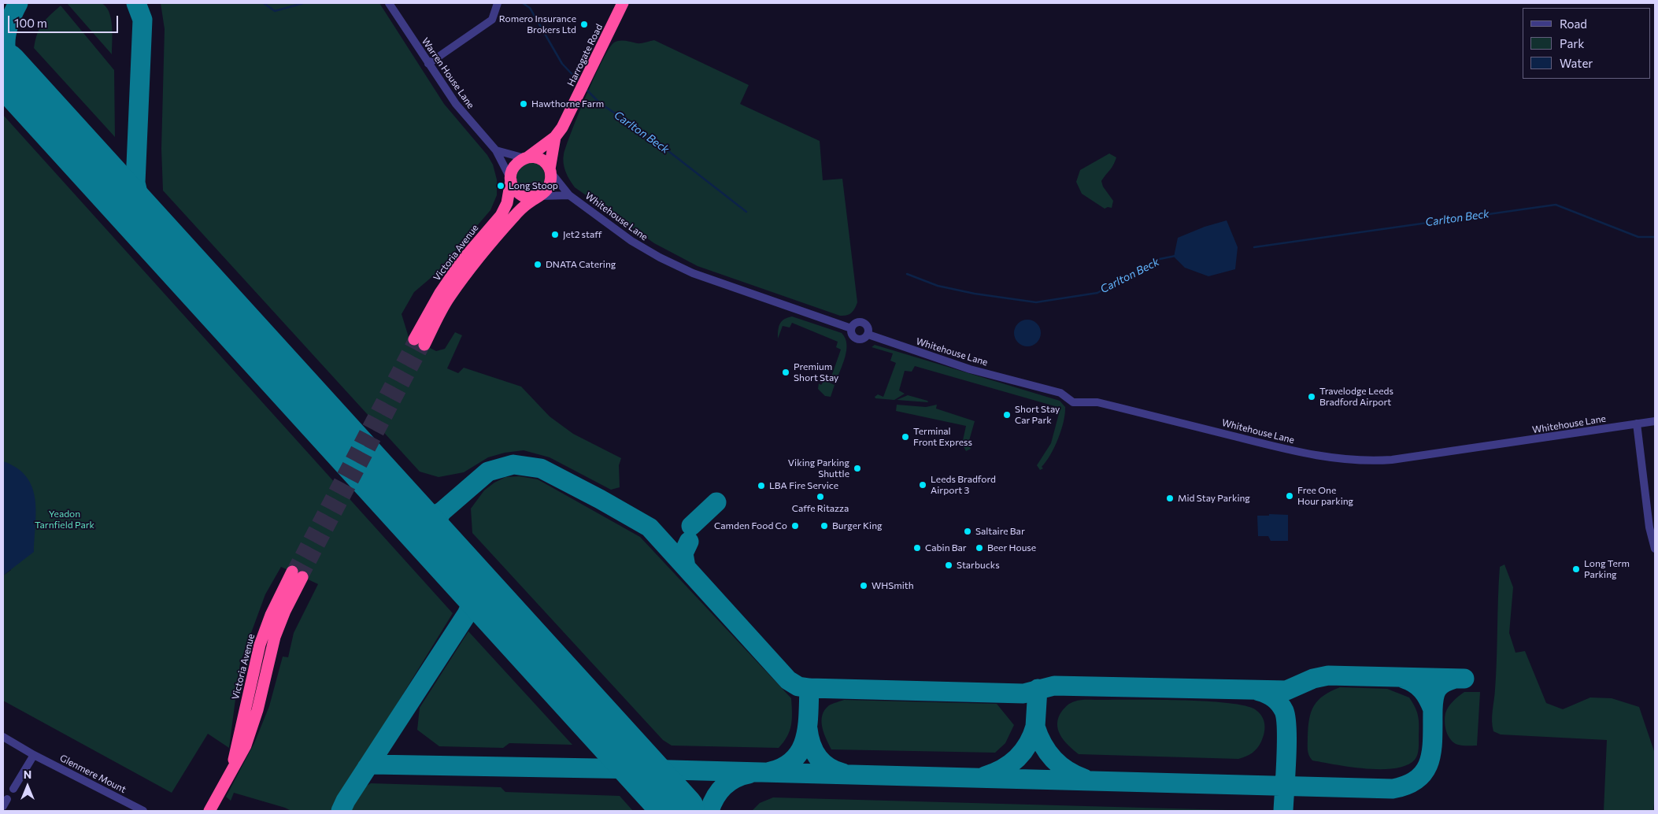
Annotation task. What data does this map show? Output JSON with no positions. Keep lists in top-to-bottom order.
{
  "streets": {
    "highway": ["Harrogate Road", "Victoria Avenue"],
    "street": ["Warren House Lane", "Whitehouse Lane", "Glenmere Mount"]
  },
  "crossings": [
    ["Harrogate Road", "Warren House Lane"],
    ["Harrogate Road", "Whitehouse Lane"],
    ["Harrogate Road", "Victoria Avenue"],
    ["Warren House Lane", "Whitehouse Lane"],
    ["Warren House Lane", "Victoria Avenue"],
    ["Whitehouse Lane", "Victoria Avenue"]
  ],
  "water": ["Carlton Beck"],
  "parks": ["Yeadon Tarnfield Park"],
  "places": [
    "Romero Insurance Brokers Ltd",
    "Hawthorne Farm",
    "Long Stoop",
    "Jet2 staff",
    "DNATA Catering",
    "Premium Short Stay",
    "Travelodge Leeds Bradford Airport",
    "Short Stay Car Park",
    "Terminal Front Express",
    "Viking Parking Shuttle",
    "Leeds Bradford Airport 3",
    "LBA Fire Service",
    "Free One Hour parking",
    "Caffe Ritazza",
    "Mid Stay Parking",
    "Camden Food Co",
    "Burger King",
    "Saltaire Bar",
    "Cabin Bar",
    "Beer House",
    "Starbucks",
    "Long Term Parking",
    "WHSmith"
  ],
  "legend": ["Road", "Park", "Water"],
  "scale_bar": "100 m",
  "north": "top"
}
